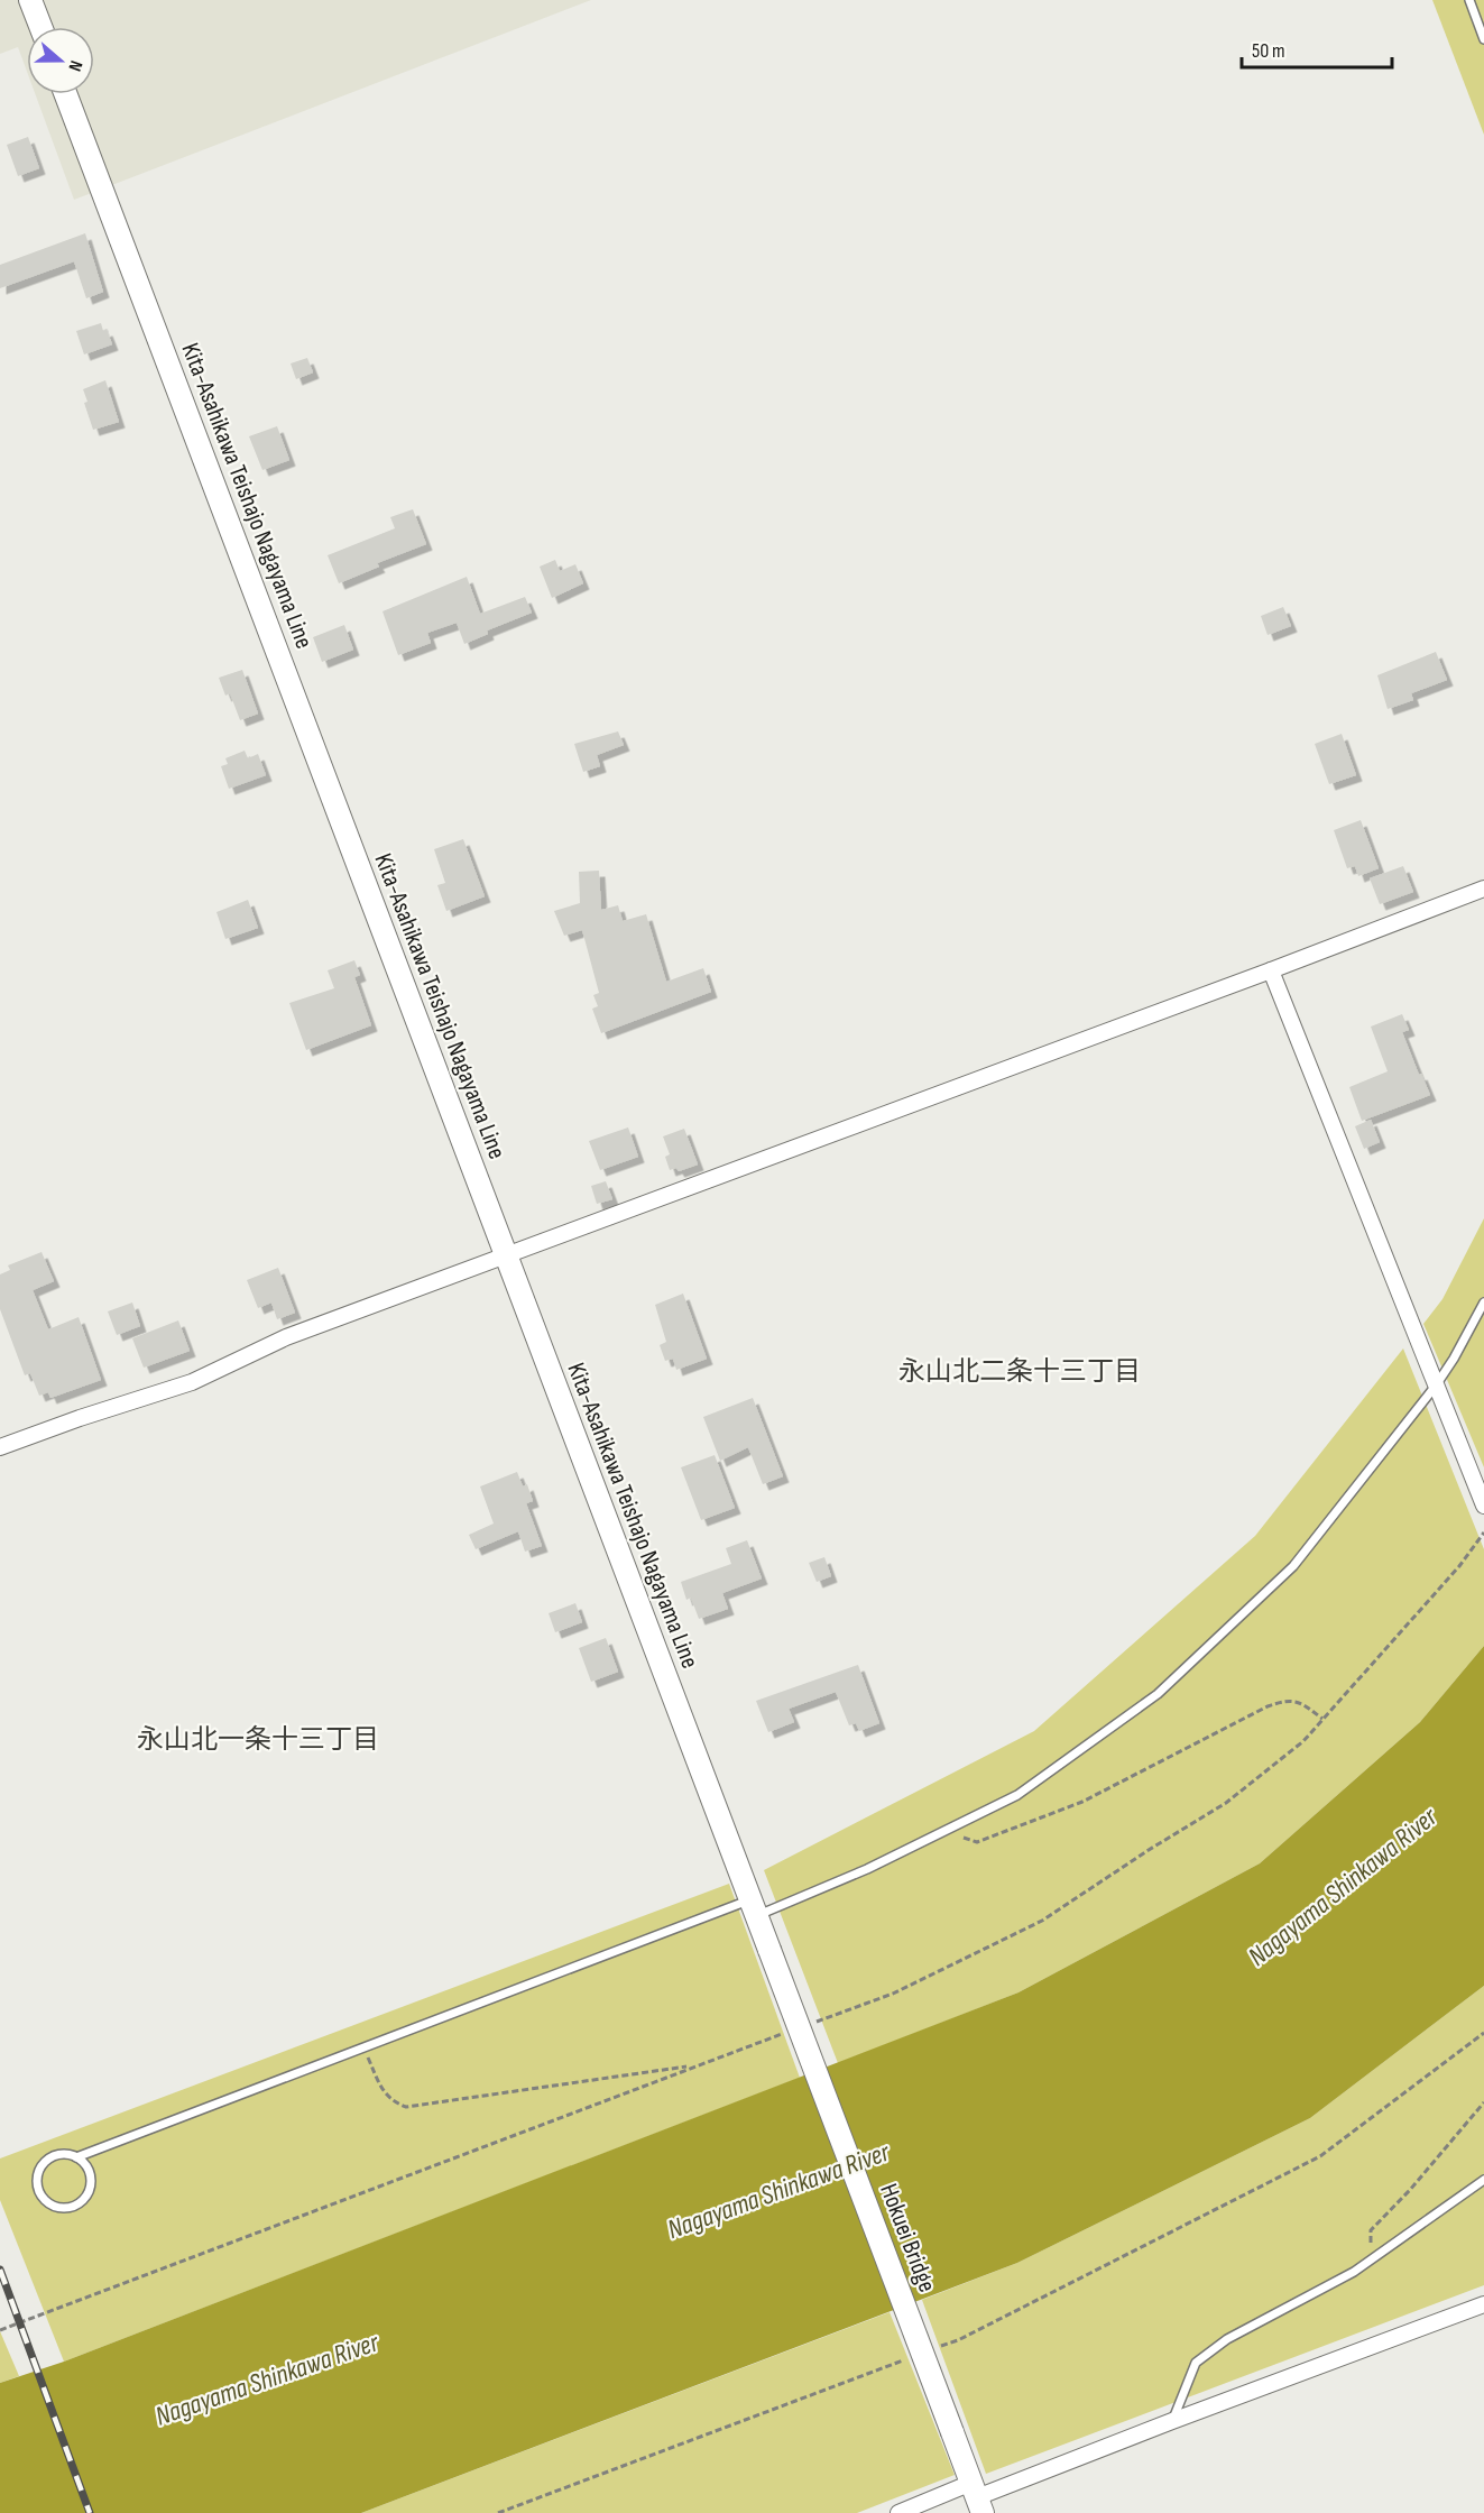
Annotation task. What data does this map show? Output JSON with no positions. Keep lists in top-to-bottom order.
{
  "streets": {
    "main road": ["Kita-Asahikawa Teishajo Nagayama Line", "Hokuei Bridge"]
  },
  "crossings": [
    ["Kita-Asahikawa Teishajo Nagayama Line", "Hokuei Bridge"]
  ],
  "districts": ["永山北二条十三丁目", "永山北一条十三丁目"],
  "water": ["Nagayama Shinkawa River"],
  "scale_bar": "50 m",
  "north": "right"
}
